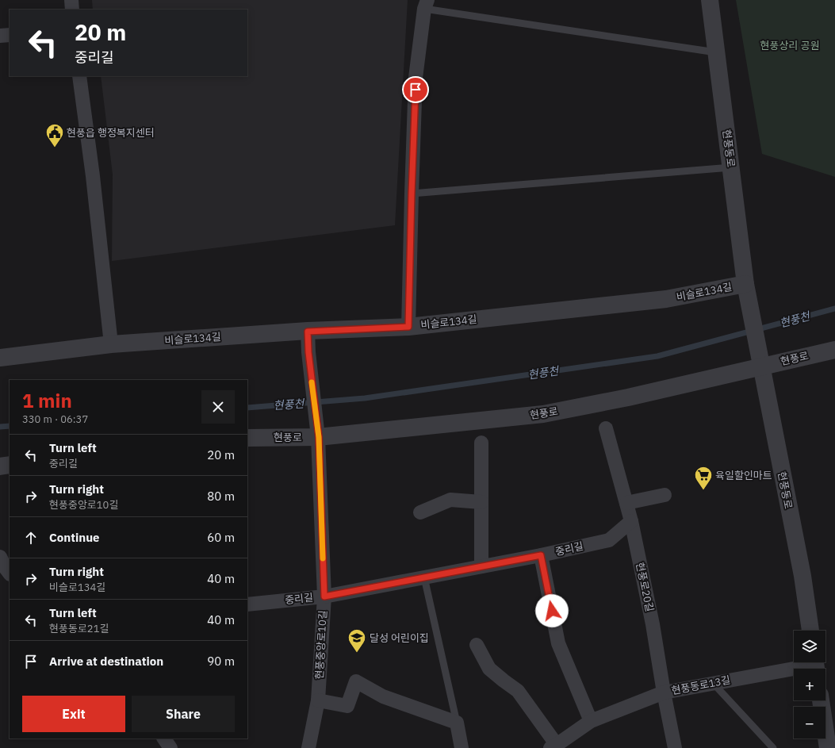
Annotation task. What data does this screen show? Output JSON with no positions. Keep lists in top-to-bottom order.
{
  "streets": {
    "street": [
      "현풍동로",
      "비슬로134길",
      "현풍로",
      "중리길",
      "현풍로20길",
      "현풍중앙로10길",
      "현풍동로13길"
    ]
  },
  "crossings": [
    ["현풍동로", "비슬로134길"],
    ["현풍동로", "현풍로"],
    ["비슬로134길", "현풍중앙로10길"],
    ["현풍로", "현풍중앙로10길"],
    ["중리길", "현풍로20길"],
    ["중리길", "현풍중앙로10길"],
    ["현풍로20길", "현풍동로13길"]
  ],
  "water": ["현풍천"],
  "parks": ["현풍상리 공원"],
  "places": {
    "public building": ["현풍읍 행정복지센터"],
    "supermarket": ["육일할인마트"],
    "school or university": ["달성 어린이집"]
  },
  "page": {
    "turn": ["20 m", "중리길"],
    "heading": ["1 min", "330 m · 06:37"],
    "list": [
      {
        "name": "Turn left",
        "note": "중리길",
        "value": "20 m"
      },
      {
        "name": "Turn right",
        "note": "현풍중앙로10길",
        "value": "80 m"
      },
      {
        "name": "Continue",
        "value": "60 m"
      },
      {
        "name": "Turn right",
        "note": "비슬로134길",
        "value": "40 m"
      },
      {
        "name": "Turn left",
        "note": "현풍동로21길",
        "value": "40 m"
      },
      {
        "name": "Arrive at destination",
        "value": "90 m"
      }
    ],
    "map_buttons": ["+", "−"],
    "buttons": ["Exit", "Share"]
  }
}
